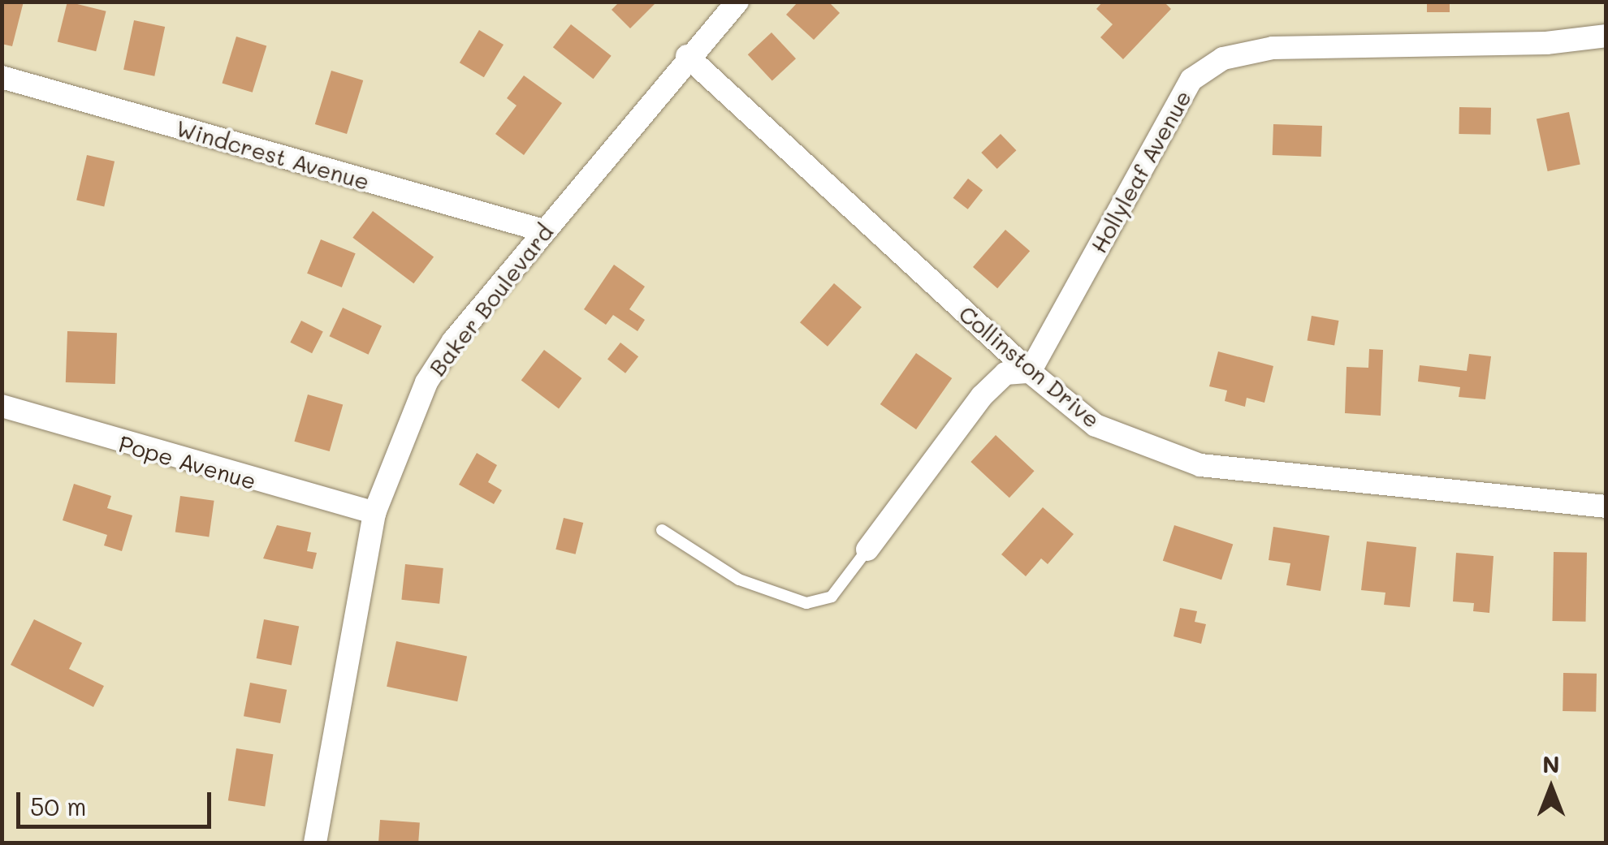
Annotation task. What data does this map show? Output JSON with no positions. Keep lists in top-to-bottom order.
{
  "streets": {
    "street": [
      "Windcrest Avenue",
      "Hollyleaf Avenue",
      "Baker Boulevard",
      "Collinston Drive",
      "Pope Avenue"
    ]
  },
  "crossings": [
    ["Windcrest Avenue", "Baker Boulevard"],
    ["Hollyleaf Avenue", "Collinston Drive"],
    ["Baker Boulevard", "Collinston Drive"],
    ["Baker Boulevard", "Pope Avenue"]
  ],
  "scale_bar": "50 m",
  "north": "top"
}
